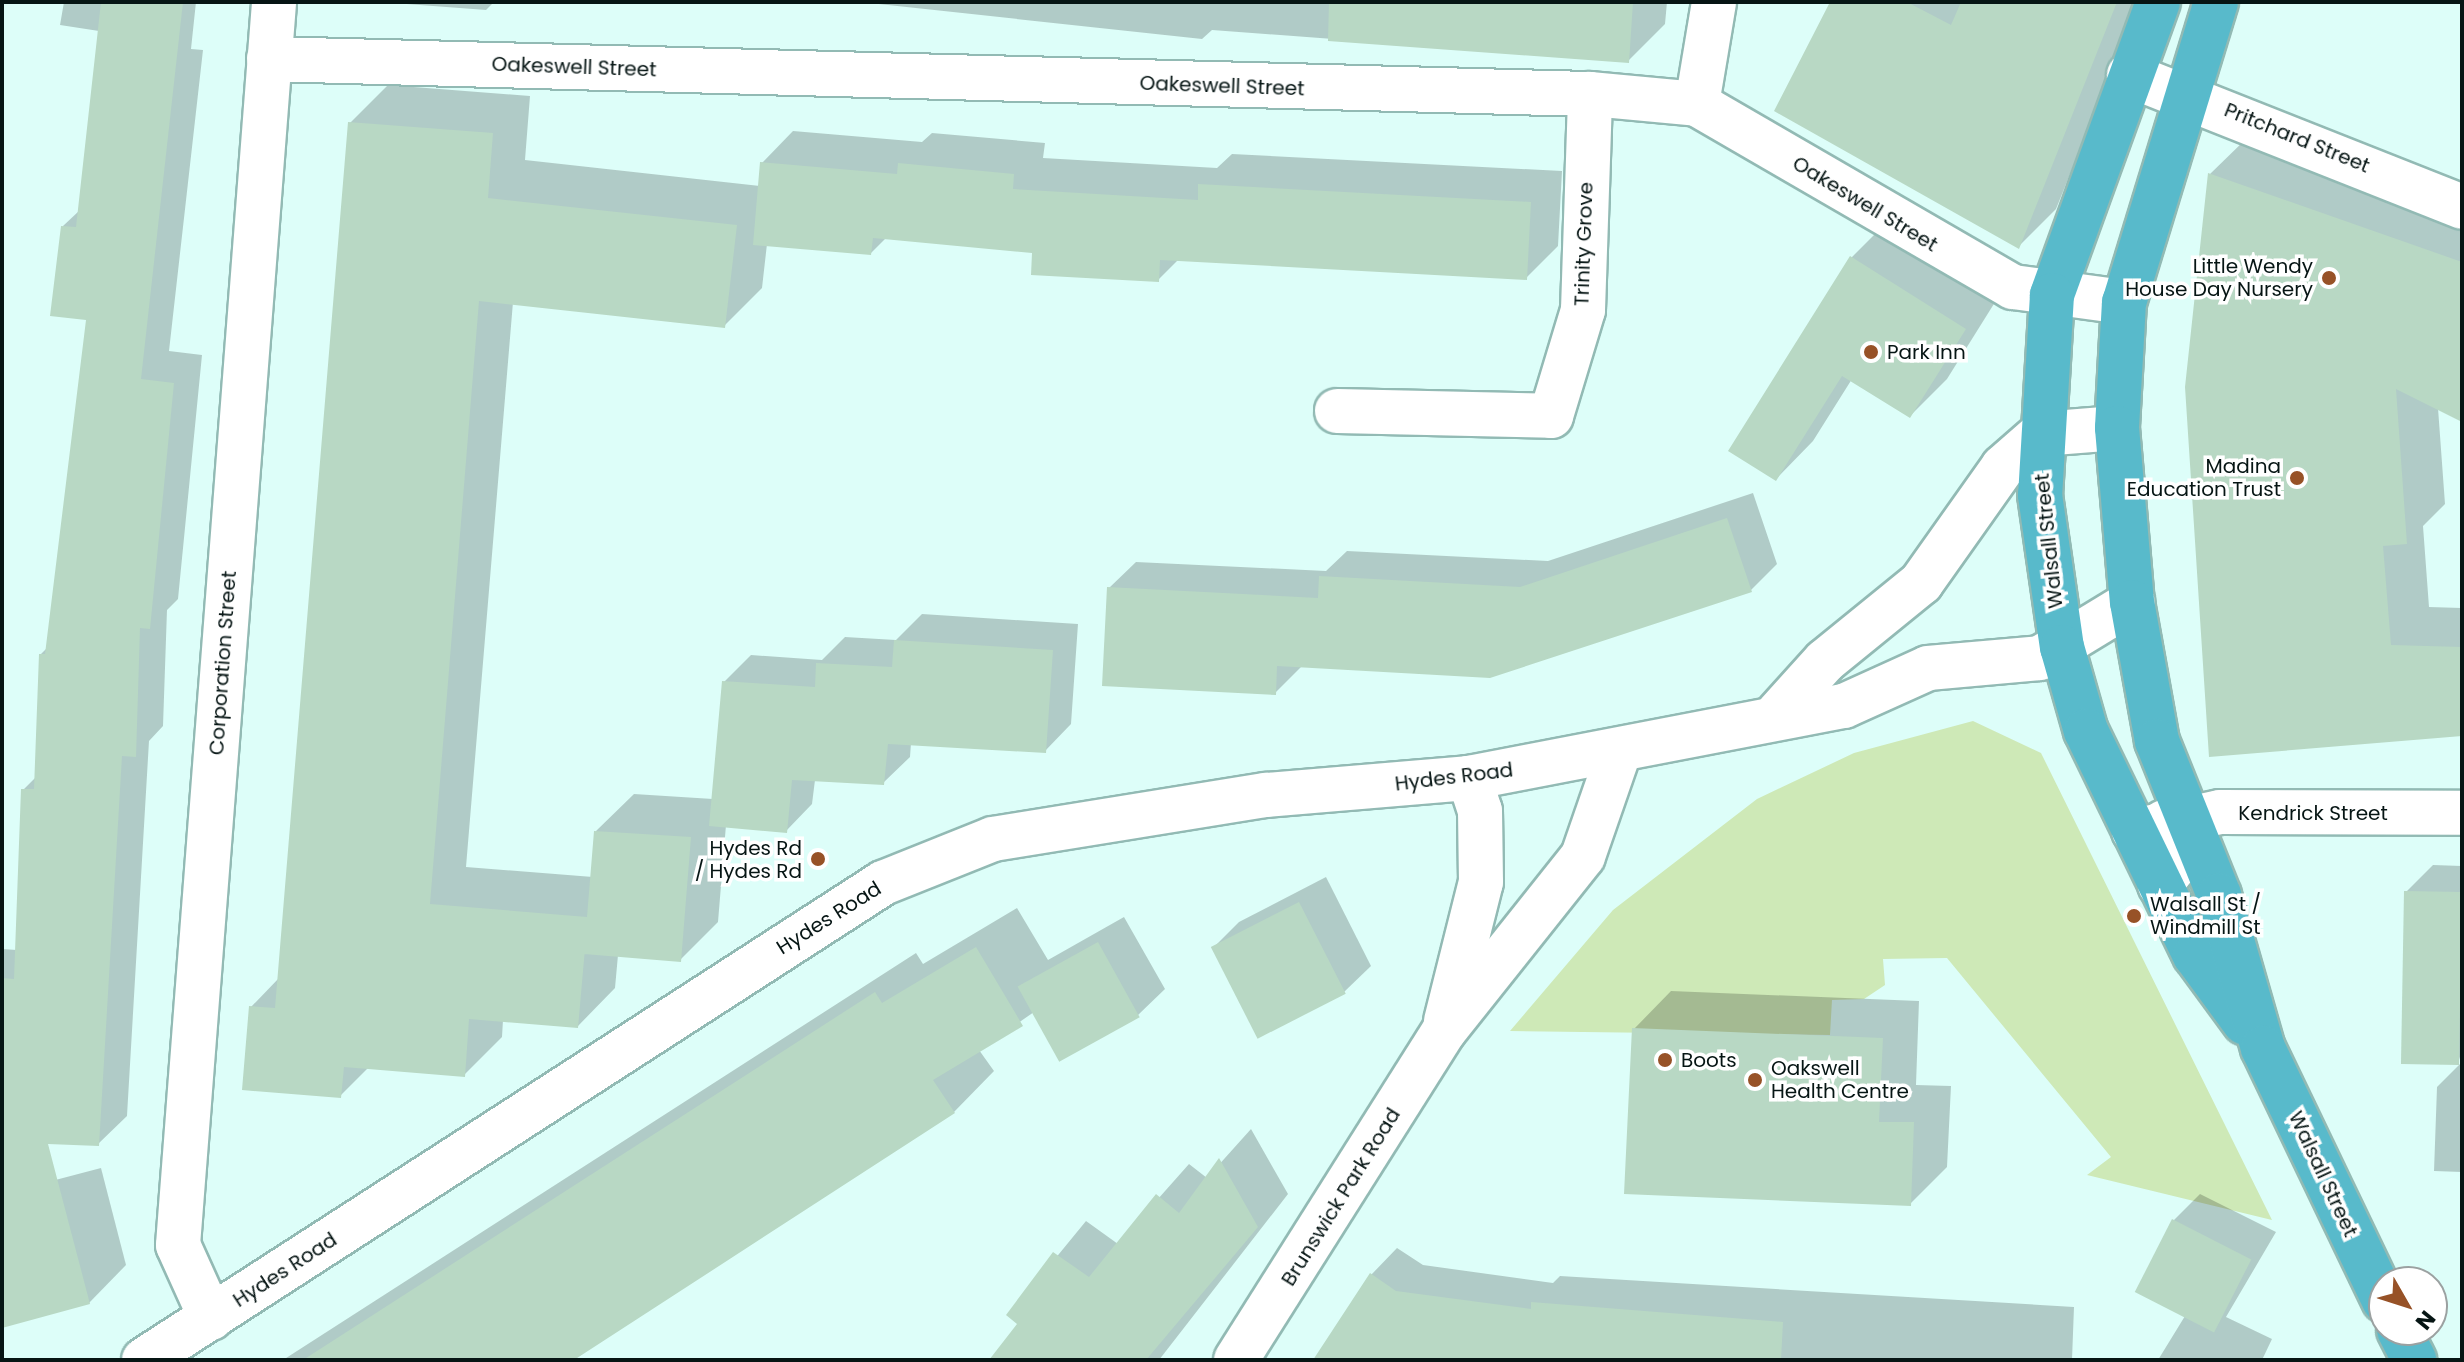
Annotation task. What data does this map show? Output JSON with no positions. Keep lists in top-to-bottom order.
{
  "streets": {
    "highway": ["Walsall Street"],
    "street": [
      "Oakeswell Street",
      "Pritchard Street",
      "Trinity Grove",
      "Corporation Street",
      "Hydes Road",
      "Kendrick Street",
      "Brunswick Park Road"
    ]
  },
  "crossings": [
    ["Oakeswell Street", "Trinity Grove"],
    ["Oakeswell Street", "Walsall Street"],
    ["Oakeswell Street", "Corporation Street"],
    ["Pritchard Street", "Walsall Street"],
    ["Walsall Street", "Kendrick Street"],
    ["Corporation Street", "Hydes Road"],
    ["Hydes Road", "Brunswick Park Road"]
  ],
  "places": [
    "Little Wendy House Day Nursery",
    "Park Inn",
    "Madina Education Trust",
    "Hydes Rd / Hydes Rd",
    "Walsall St / Windmill St",
    "Boots",
    "Oakswell Health Centre"
  ],
  "north": "bottom right"
}
